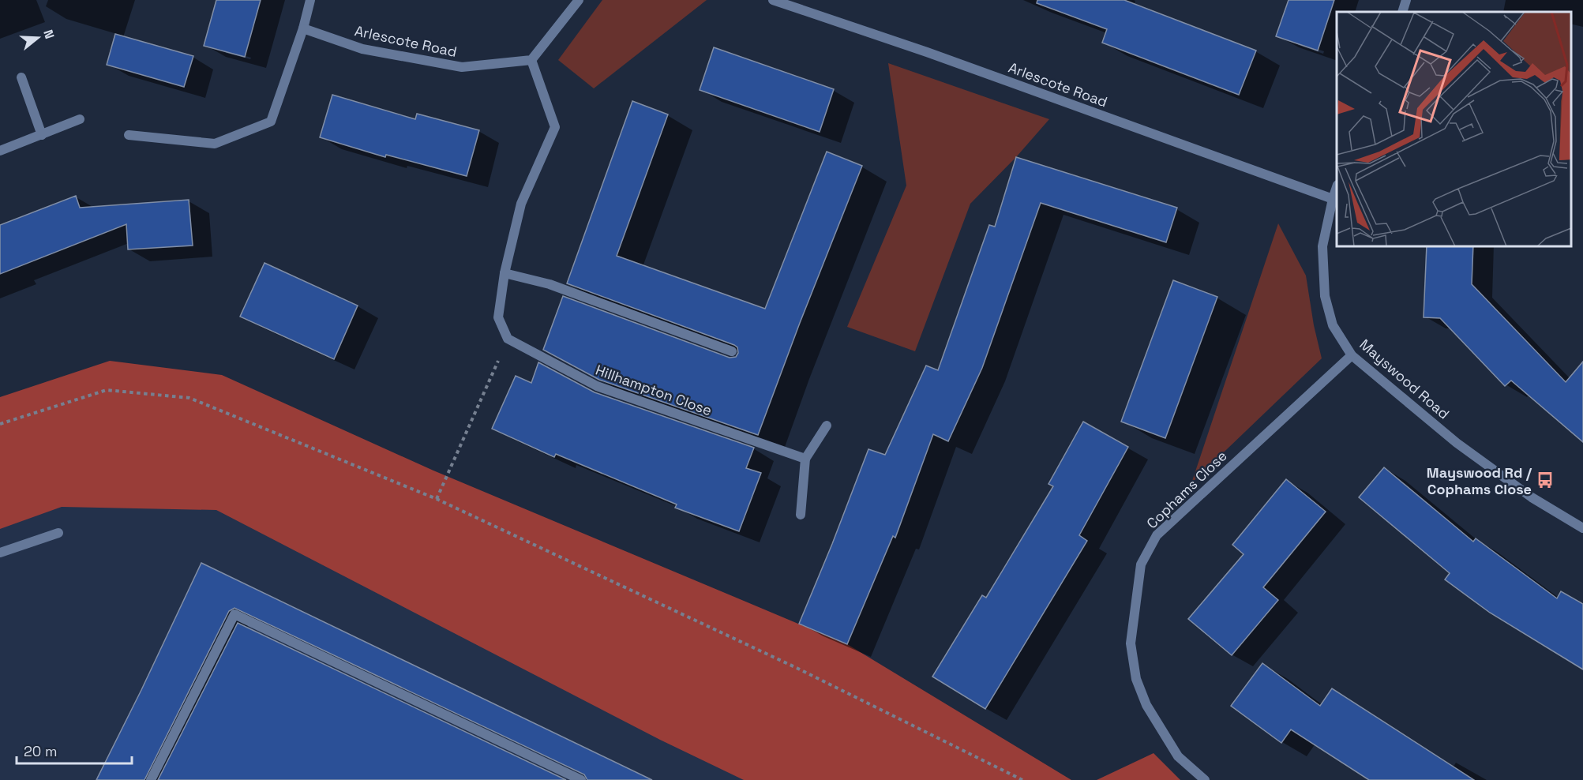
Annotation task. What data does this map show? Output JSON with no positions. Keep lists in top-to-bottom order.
{
  "streets": {
    "street": [
      "Arlescote Road",
      "Mayswood Road",
      "Hillhampton Close",
      "Cophams Close"
    ]
  },
  "crossings": [
    ["Arlescote Road", "Mayswood Road"],
    ["Mayswood Road", "Cophams Close"]
  ],
  "places": {
    "bus stop": ["Mayswood Rd / Cophams Close"]
  },
  "scale_bar": "20 m",
  "north": "right"
}
